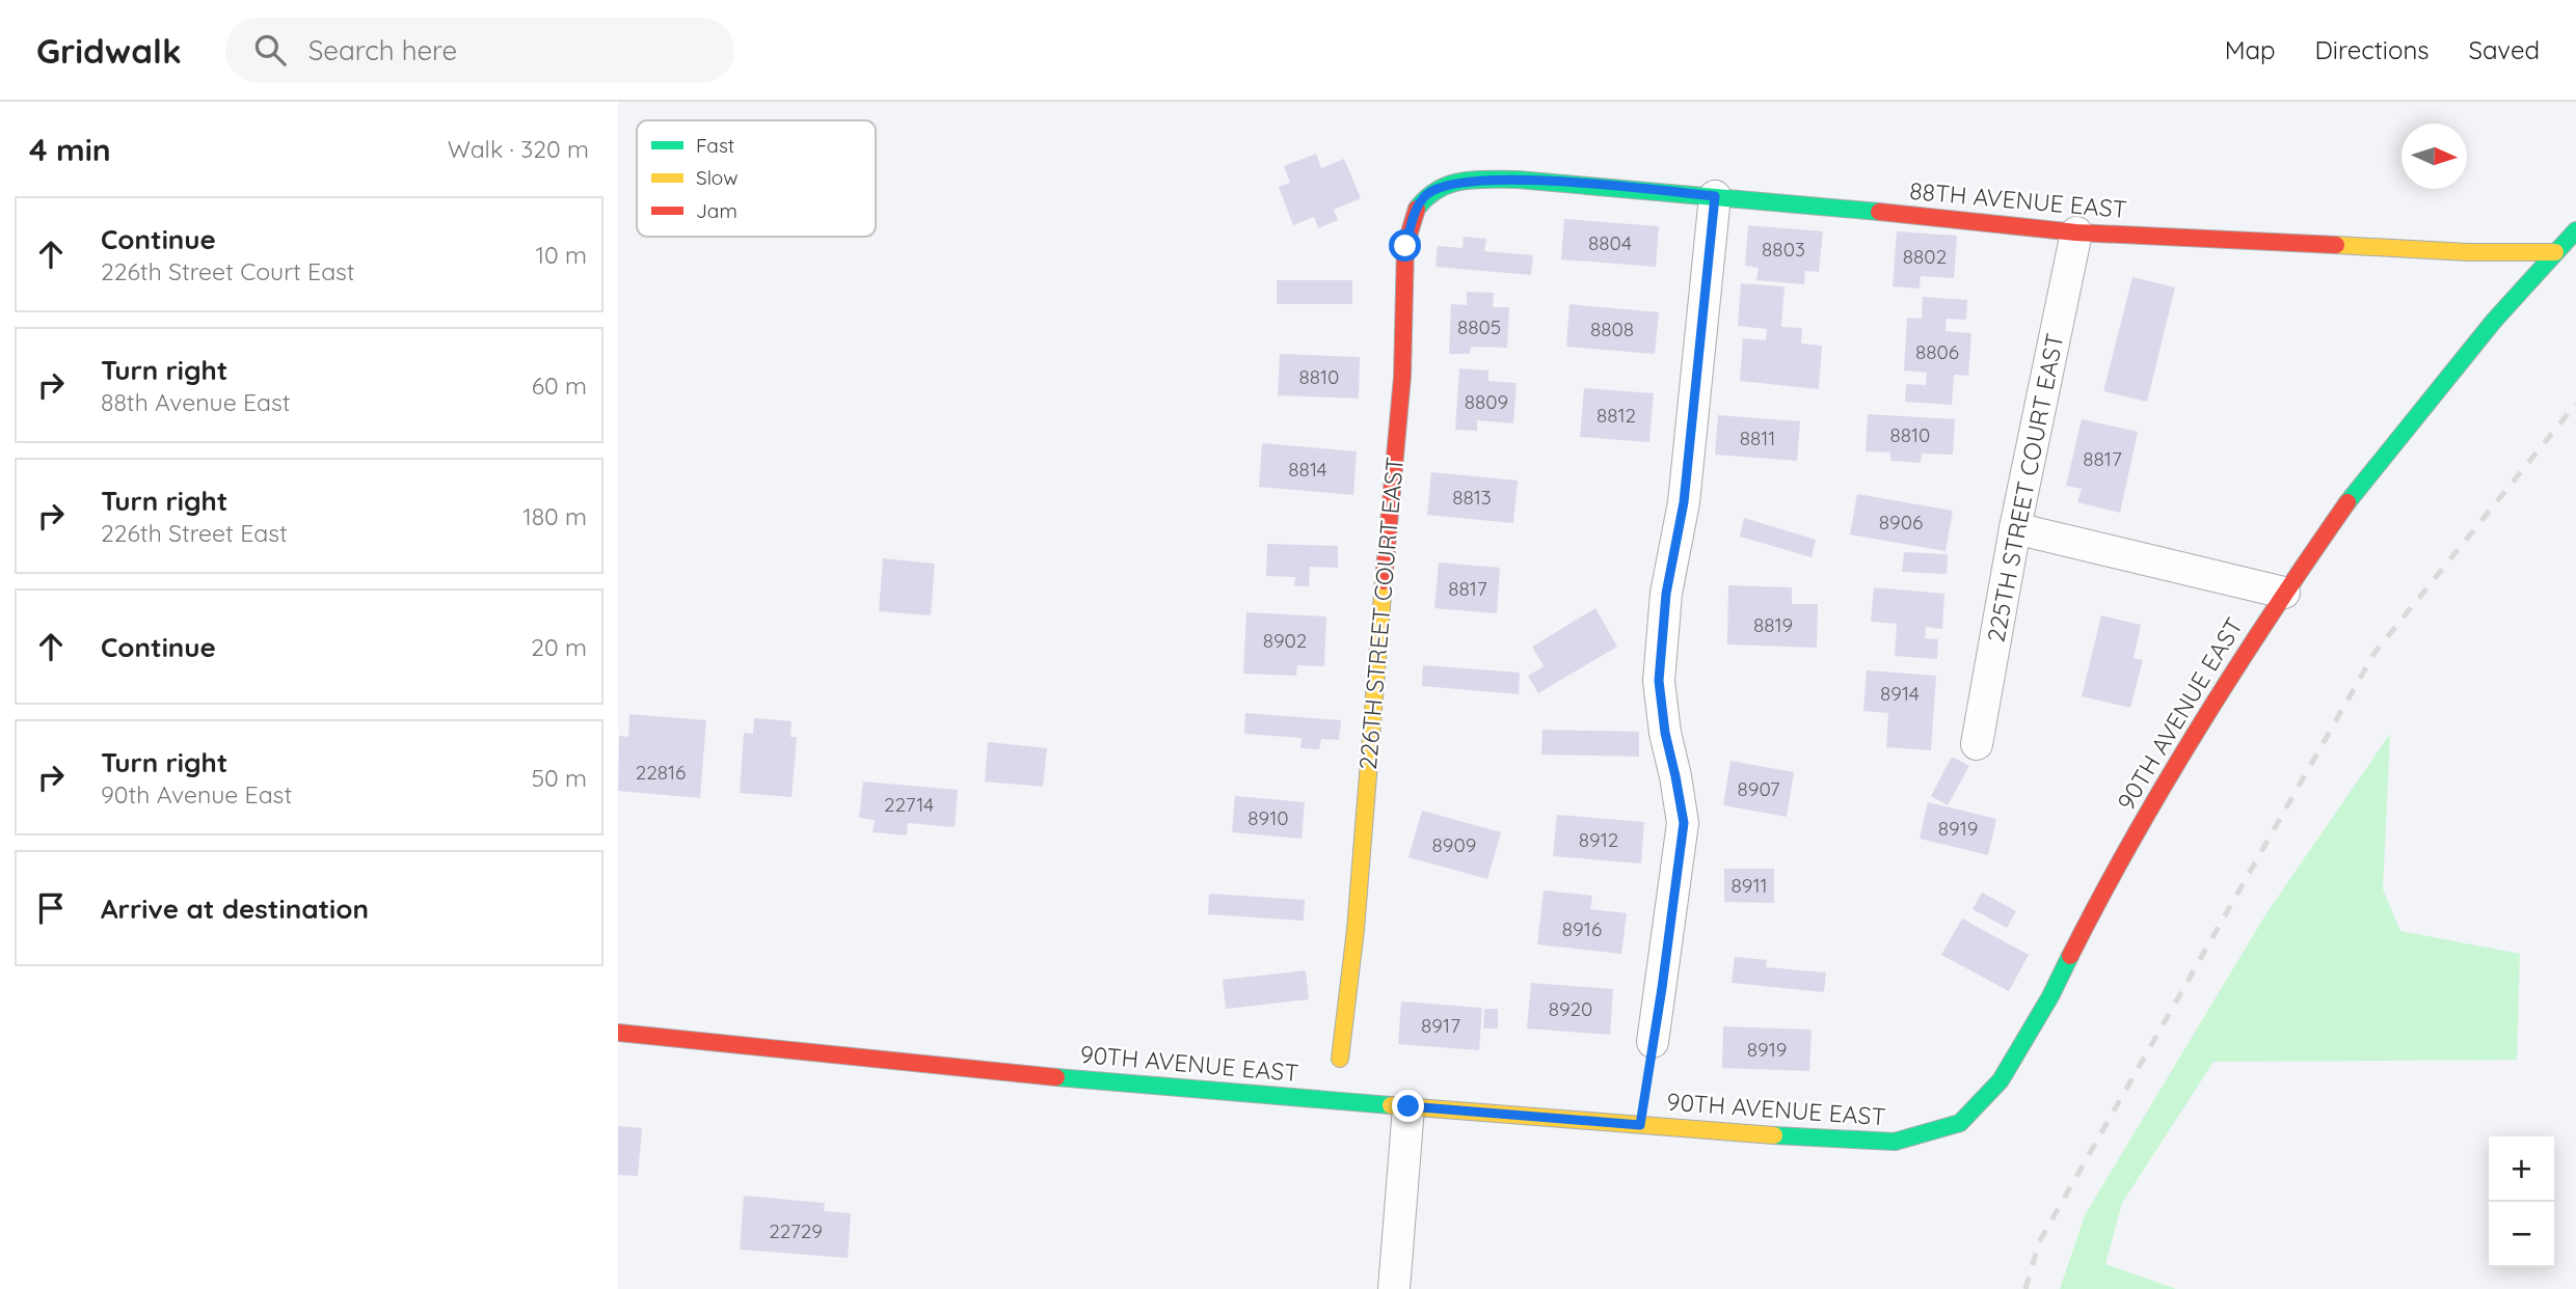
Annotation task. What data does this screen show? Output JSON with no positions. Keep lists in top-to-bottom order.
{
  "streets": {
    "street": [
      "88TH AVENUE EAST",
      "225TH STREET COURT EAST",
      "226TH STREET COURT EAST",
      "90TH AVENUE EAST"
    ]
  },
  "crossings": [
    ["88TH AVENUE EAST", "225TH STREET COURT EAST"],
    ["88TH AVENUE EAST", "226TH STREET COURT EAST"],
    ["88TH AVENUE EAST", "90TH AVENUE EAST"]
  ],
  "house_numbers": [
    "8804",
    "8803",
    "8802",
    "8805",
    "8808",
    "8806",
    "8810",
    "8809",
    "8812",
    "8810",
    "8811",
    "8817",
    "8814",
    "8813",
    "8906",
    "8817",
    "8819",
    "8902",
    "8914",
    "22816",
    "8907",
    "22714",
    "8910",
    "8919",
    "8912",
    "8909",
    "8911",
    "8916",
    "8920",
    "8917",
    "8919",
    "22729"
  ],
  "legend": ["Fast", "Slow", "Jam"],
  "north": "right",
  "page": {
    "header": "Gridwalk",
    "search": "Search here",
    "nav": ["Map", "Directions", "Saved"],
    "heading": ["4 min", "Walk · 320 m"],
    "list": [
      ["Continue", "226th Street Court East", "10 m"],
      ["Turn right", "88th Avenue East", "60 m"],
      ["Turn right", "226th Street East", "180 m"],
      ["Continue", "20 m"],
      ["Turn right", "90th Avenue East", "50 m"],
      "Arrive at destination"
    ],
    "map_buttons": ["+", "−"]
  }
}
